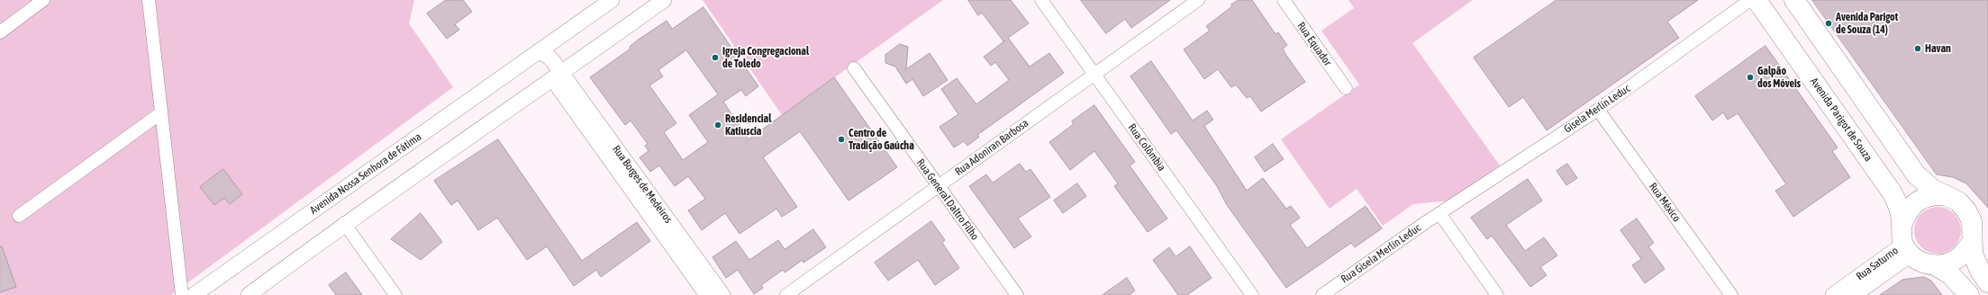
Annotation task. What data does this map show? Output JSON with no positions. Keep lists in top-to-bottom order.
{
  "streets": {
    "main road": ["Avenida Parigot de Souza"],
    "street": [
      "Rua Equador",
      "Gisela Merlin Leduc",
      "Rua Adoniran Barbosa",
      "Rua Colômbia",
      "Avenida Nossa Senhora de Fátima",
      "Rua Borges de Medeiros",
      "Rua General Daltro Filho",
      "Rua México",
      "Rua Gisela Merlin Leduc",
      "Rua Saturno"
    ]
  },
  "crossings": [
    ["Gisela Merlin Leduc", "Rua México"],
    ["Gisela Merlin Leduc", "Rua Gisela Merlin Leduc"],
    ["Avenida Parigot de Souza", "Rua Saturno"],
    ["Rua Adoniran Barbosa", "Rua Colômbia"],
    ["Rua Adoniran Barbosa", "Rua General Daltro Filho"]
  ],
  "places": [
    "Avenida Parigot de Souza (14)",
    "Havan",
    "Igreja Congregacional de Toledo",
    "Galpão dos Móveis",
    "Residencial Katiuscia",
    "Centro de Tradição Gaúcha"
  ]
}
